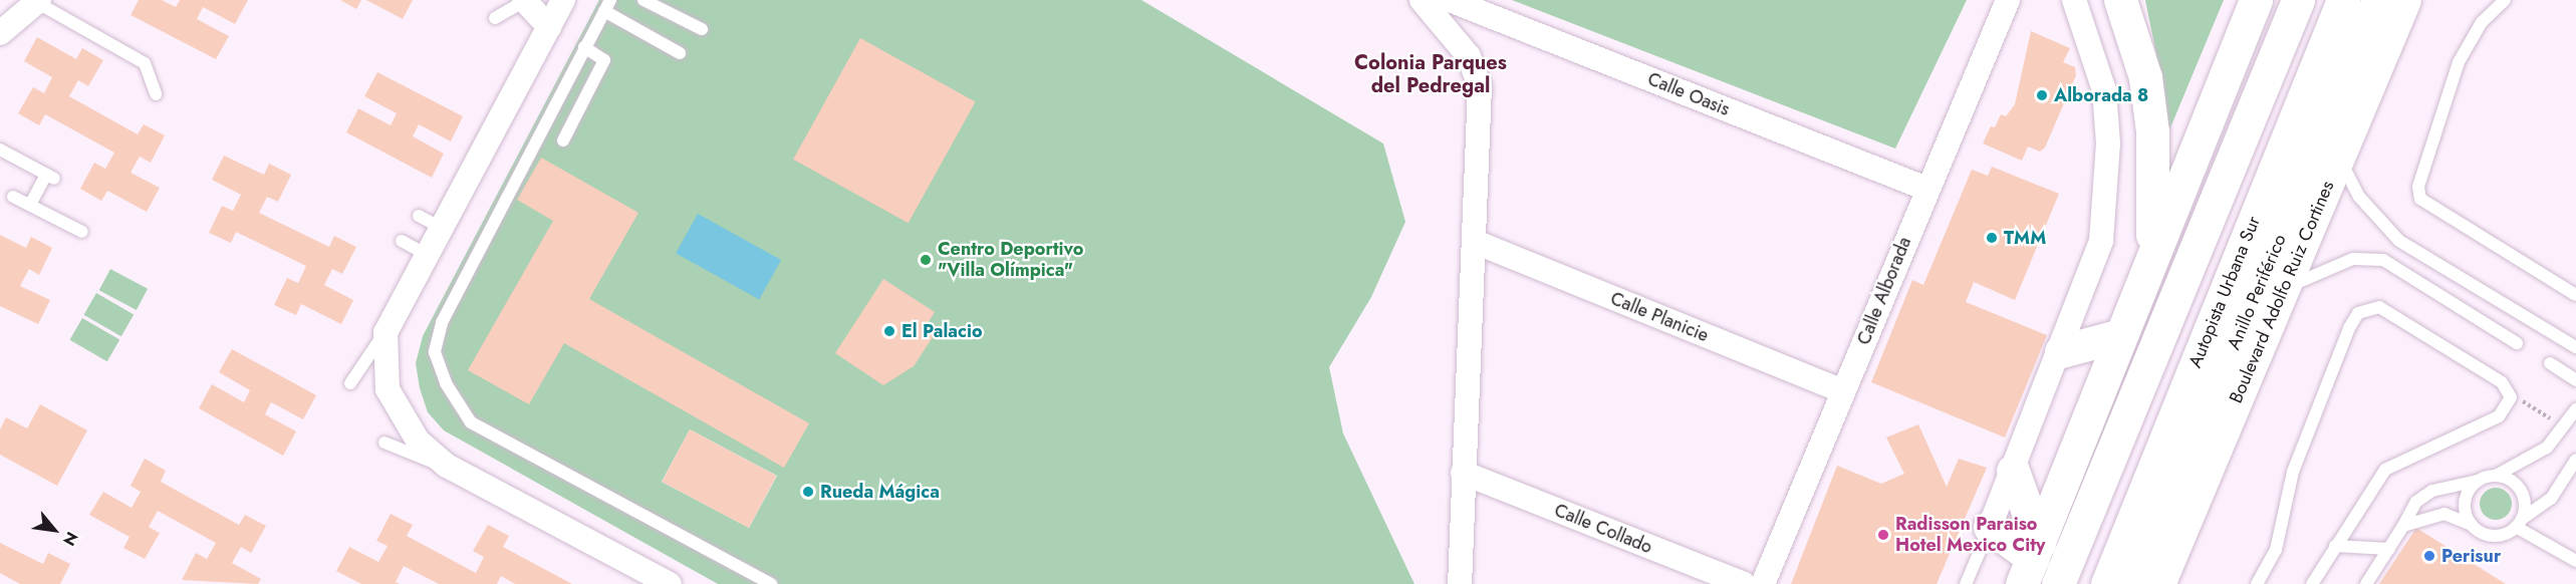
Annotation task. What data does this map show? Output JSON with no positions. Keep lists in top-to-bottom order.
{
  "streets": {
    "main road": ["Autopista Urbana Sur", "Boulevard Adolfo Ruiz Cortines"],
    "street": [
      "Calle Oasis",
      "Calle Alborada",
      "Calle Planicie",
      "Calle Collado"
    ]
  },
  "crossings": [
    ["Calle Oasis", "Calle Alborada"],
    ["Calle Alborada", "Calle Planicie"]
  ],
  "districts": ["Colonia Parques del Pedregal"],
  "places": [
    "Alborada 8",
    "TMM",
    "Centro Deportivo \"Villa Olímpica\"",
    "El Palacio",
    "Rueda Mágica",
    "Radisson Paraiso Hotel Mexico City",
    "Perisur"
  ],
  "north": "bottom right"
}
